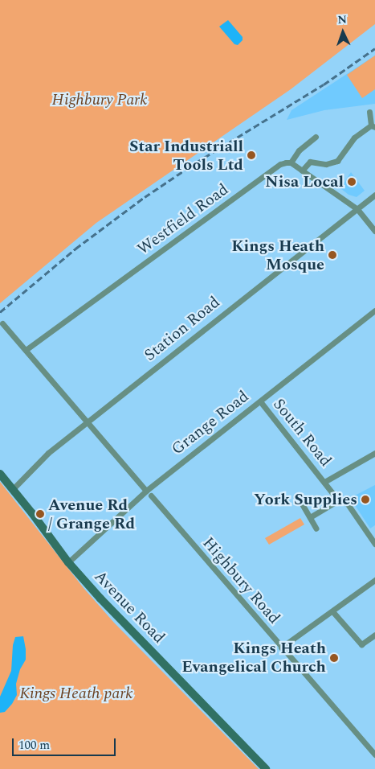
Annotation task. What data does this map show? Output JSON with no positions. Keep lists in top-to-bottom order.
{
  "streets": {
    "street": [
      "Westfield Road",
      "Station Road",
      "Grange Road",
      "South Road",
      "Highbury Road",
      "Avenue Road"
    ]
  },
  "crossings": [
    ["Station Road", "Avenue Road"],
    ["Grange Road", "South Road"],
    ["Grange Road", "Avenue Road"]
  ],
  "parks": ["Highbury Park", "Kings Heath park"],
  "places": [
    "Star Industriall Tools Ltd",
    "Nisa Local",
    "Kings Heath Mosque",
    "York Supplies",
    "Avenue Rd / Grange Rd",
    "Kings Heath Evangelical Church"
  ],
  "scale_bar": "100 m",
  "north": "top"
}
